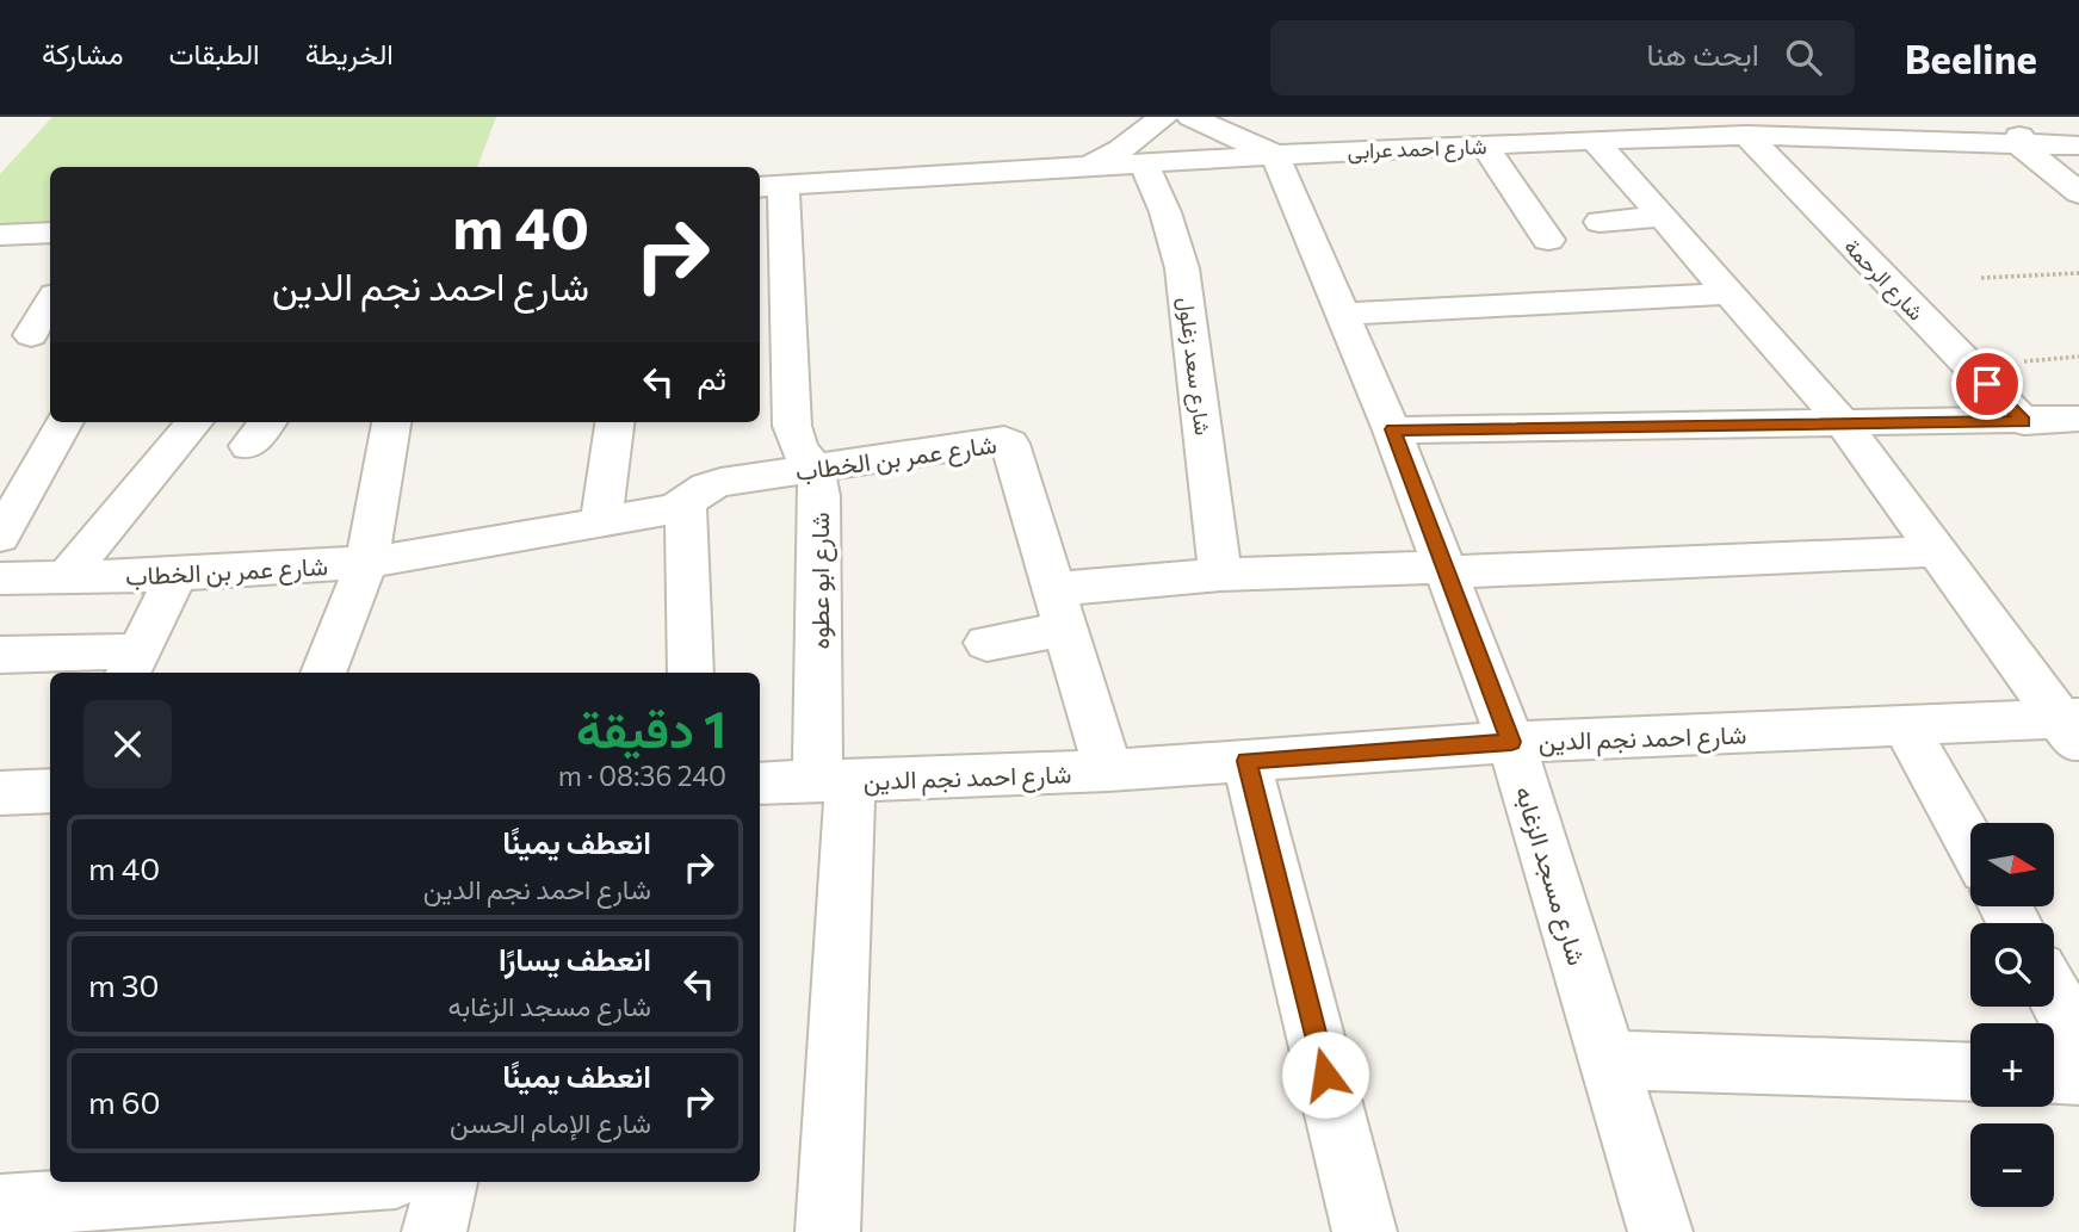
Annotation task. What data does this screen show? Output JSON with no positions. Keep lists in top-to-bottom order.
{
  "streets": {
    "street": [
      "شارع احمد عرابى",
      "شارع الرحمة",
      "شارع سعد زغلول",
      "شارع عمر بن الخطاب",
      "شارع ابو عطوه",
      "شارع احمد نجم الدين",
      "شارع مسجد الزغابه"
    ]
  },
  "crossings": [
    ["شارع احمد عرابى", "شارع الرحمة"],
    ["شارع احمد عرابى", "شارع سعد زغلول"],
    ["شارع احمد عرابى", "شارع ابو عطوه"],
    ["شارع احمد عرابى", "شارع مسجد الزغابه"],
    ["شارع عمر بن الخطاب", "شارع ابو عطوه"],
    ["شارع عمر بن الخطاب", "شارع احمد نجم الدين"],
    ["شارع ابو عطوه", "شارع احمد نجم الدين"],
    ["شارع احمد نجم الدين", "شارع مسجد الزغابه"]
  ],
  "north": "right",
  "page": {
    "header": "Beeline",
    "search": "ابحث هنا",
    "nav": ["الخريطة", "الطبقات", "مشاركة"],
    "turn": ["40 m", "شارع احمد نجم الدين"],
    "then": "ثم",
    "heading": ["1 دقيقة", "240 m · 08:36"],
    "list": [
      {
        "name": "انعطف يمينًا",
        "note": "شارع احمد نجم الدين",
        "value": "40 m"
      },
      {
        "name": "انعطف يسارًا",
        "note": "شارع مسجد الزغابه",
        "value": "30 m"
      },
      {
        "name": "انعطف يمينًا",
        "note": "شارع الإمام الحسن",
        "value": "60 m"
      }
    ],
    "map_buttons": ["+", "−"]
  }
}
